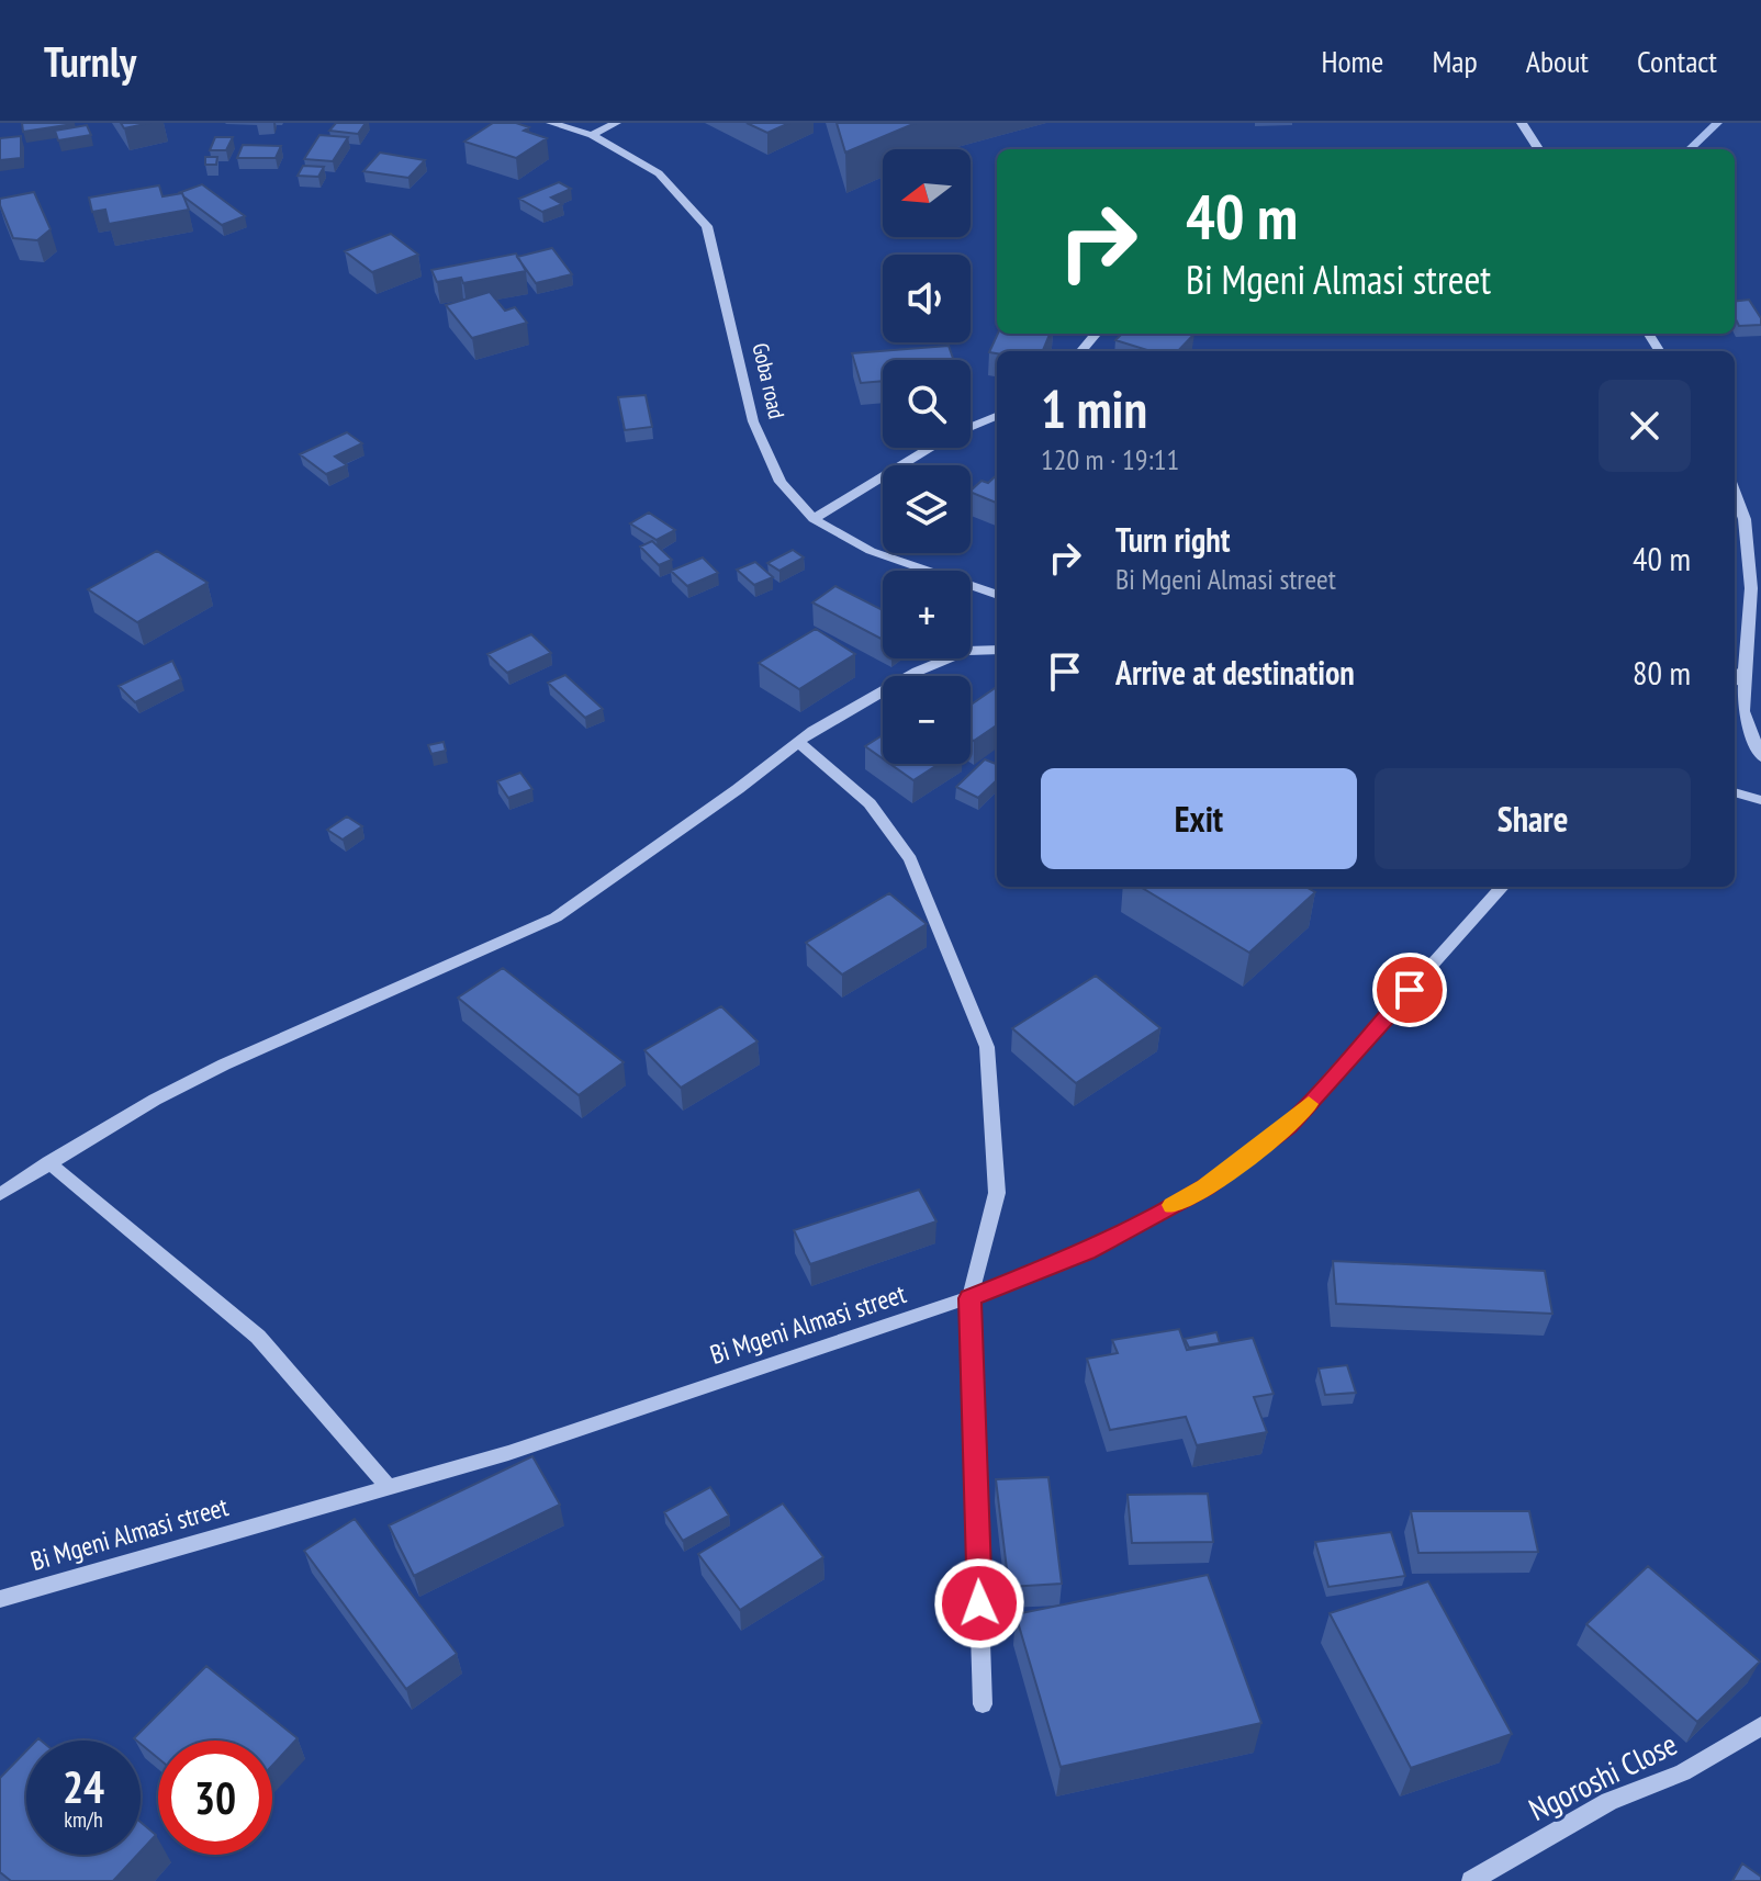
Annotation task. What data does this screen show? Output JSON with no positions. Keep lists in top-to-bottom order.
{
  "streets": {
    "street": ["Goba road", "Bi Mgeni Almasi street", "Ngoroshi Close"]
  },
  "north": "left",
  "page": {
    "header": "Turnly",
    "nav": [
      "Home",
      "Map",
      "About",
      "Contact"
    ],
    "map_buttons": ["+", "−"],
    "turn": ["40 m", "Bi Mgeni Almasi street"],
    "heading": ["1 min", "120 m · 19:11"],
    "list": [
      {
        "name": "Turn right",
        "note": "Bi Mgeni Almasi street",
        "value": "40 m"
      },
      {
        "name": "Arrive at destination",
        "value": "80 m"
      }
    ],
    "buttons": ["Exit", "Share"],
    "speed": "24 km/h",
    "limit": "30"
  }
}
